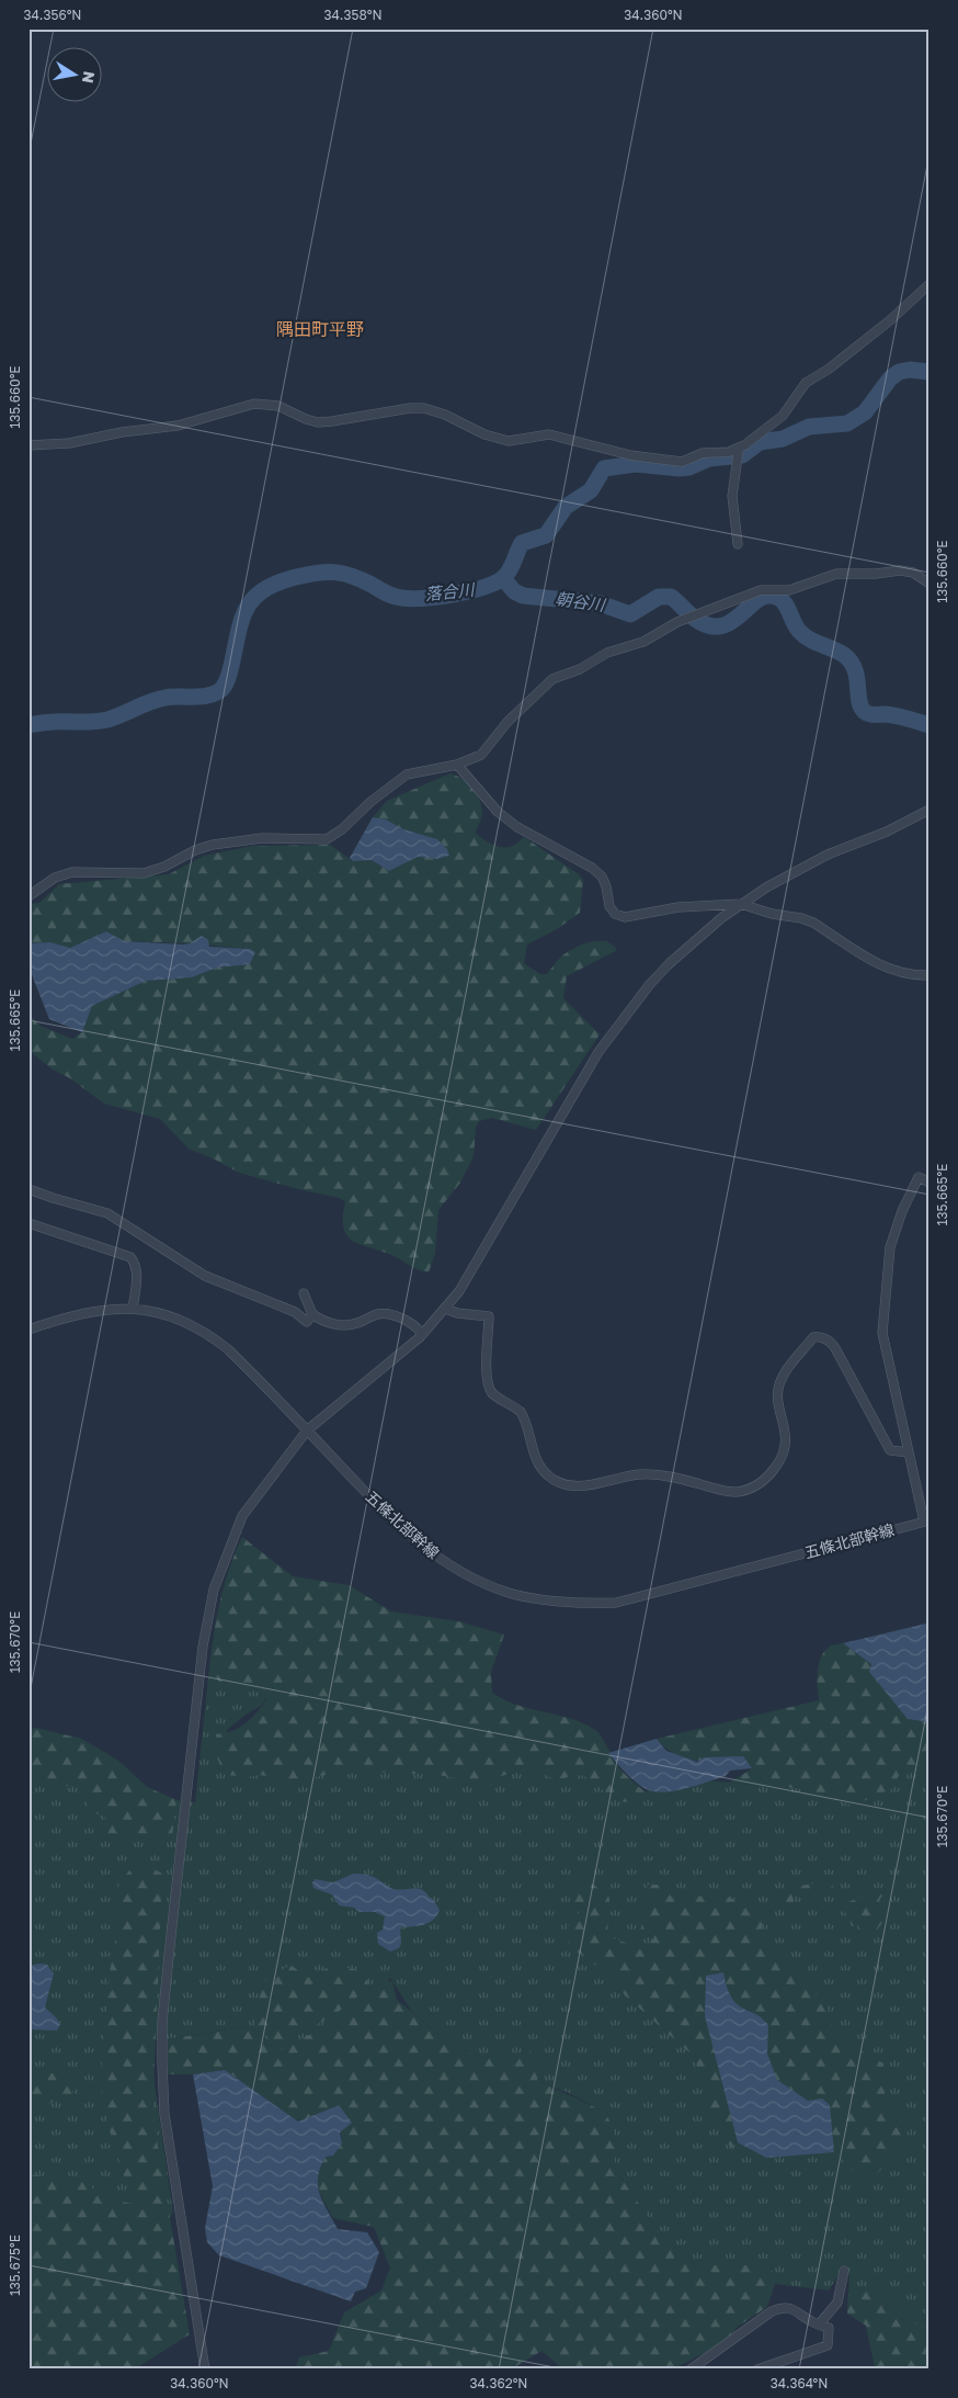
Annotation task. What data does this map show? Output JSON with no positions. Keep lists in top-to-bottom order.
{
  "streets": {
    "street": ["五條北部幹線"]
  },
  "districts": ["隅田町平野"],
  "water": ["落合川", "朝谷川"],
  "north": "right",
  "coordinates": [
    "34.356°N",
    "34.358°N",
    "34.360°N",
    "135.660°E",
    "135.665°E",
    "135.670°E",
    "135.675°E",
    "34.362°N",
    "34.364°N"
  ]
}
